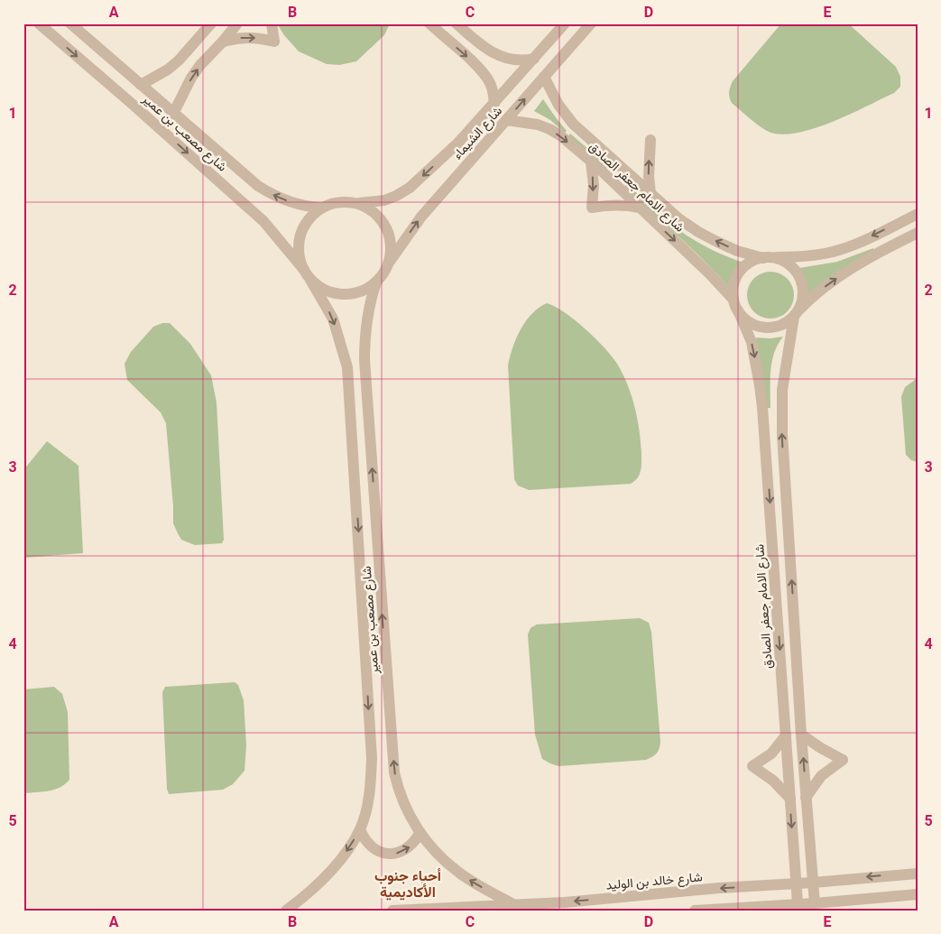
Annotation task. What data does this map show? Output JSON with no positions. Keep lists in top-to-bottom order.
{
  "streets": {
    "street": [
      "شارع مصعب بن عمير",
      "شارع الشيماء",
      "شارع الامام جعفر الصادق",
      "شارع خالد بن الوليد"
    ]
  },
  "crossings": [
    ["شارع مصعب بن عمير", "شارع الشيماء"],
    ["شارع مصعب بن عمير", "شارع خالد بن الوليد"],
    ["شارع الشيماء", "شارع الامام جعفر الصادق"],
    ["شارع الامام جعفر الصادق", "شارع خالد بن الوليد"]
  ],
  "districts": ["أحياء جنوب الأكاديمية"],
  "grid": {
    "columns": [
      "A",
      "B",
      "C",
      "D",
      "E"
    ],
    "rows": [
      "1",
      "2",
      "3",
      "4",
      "5"
    ]
  }
}
